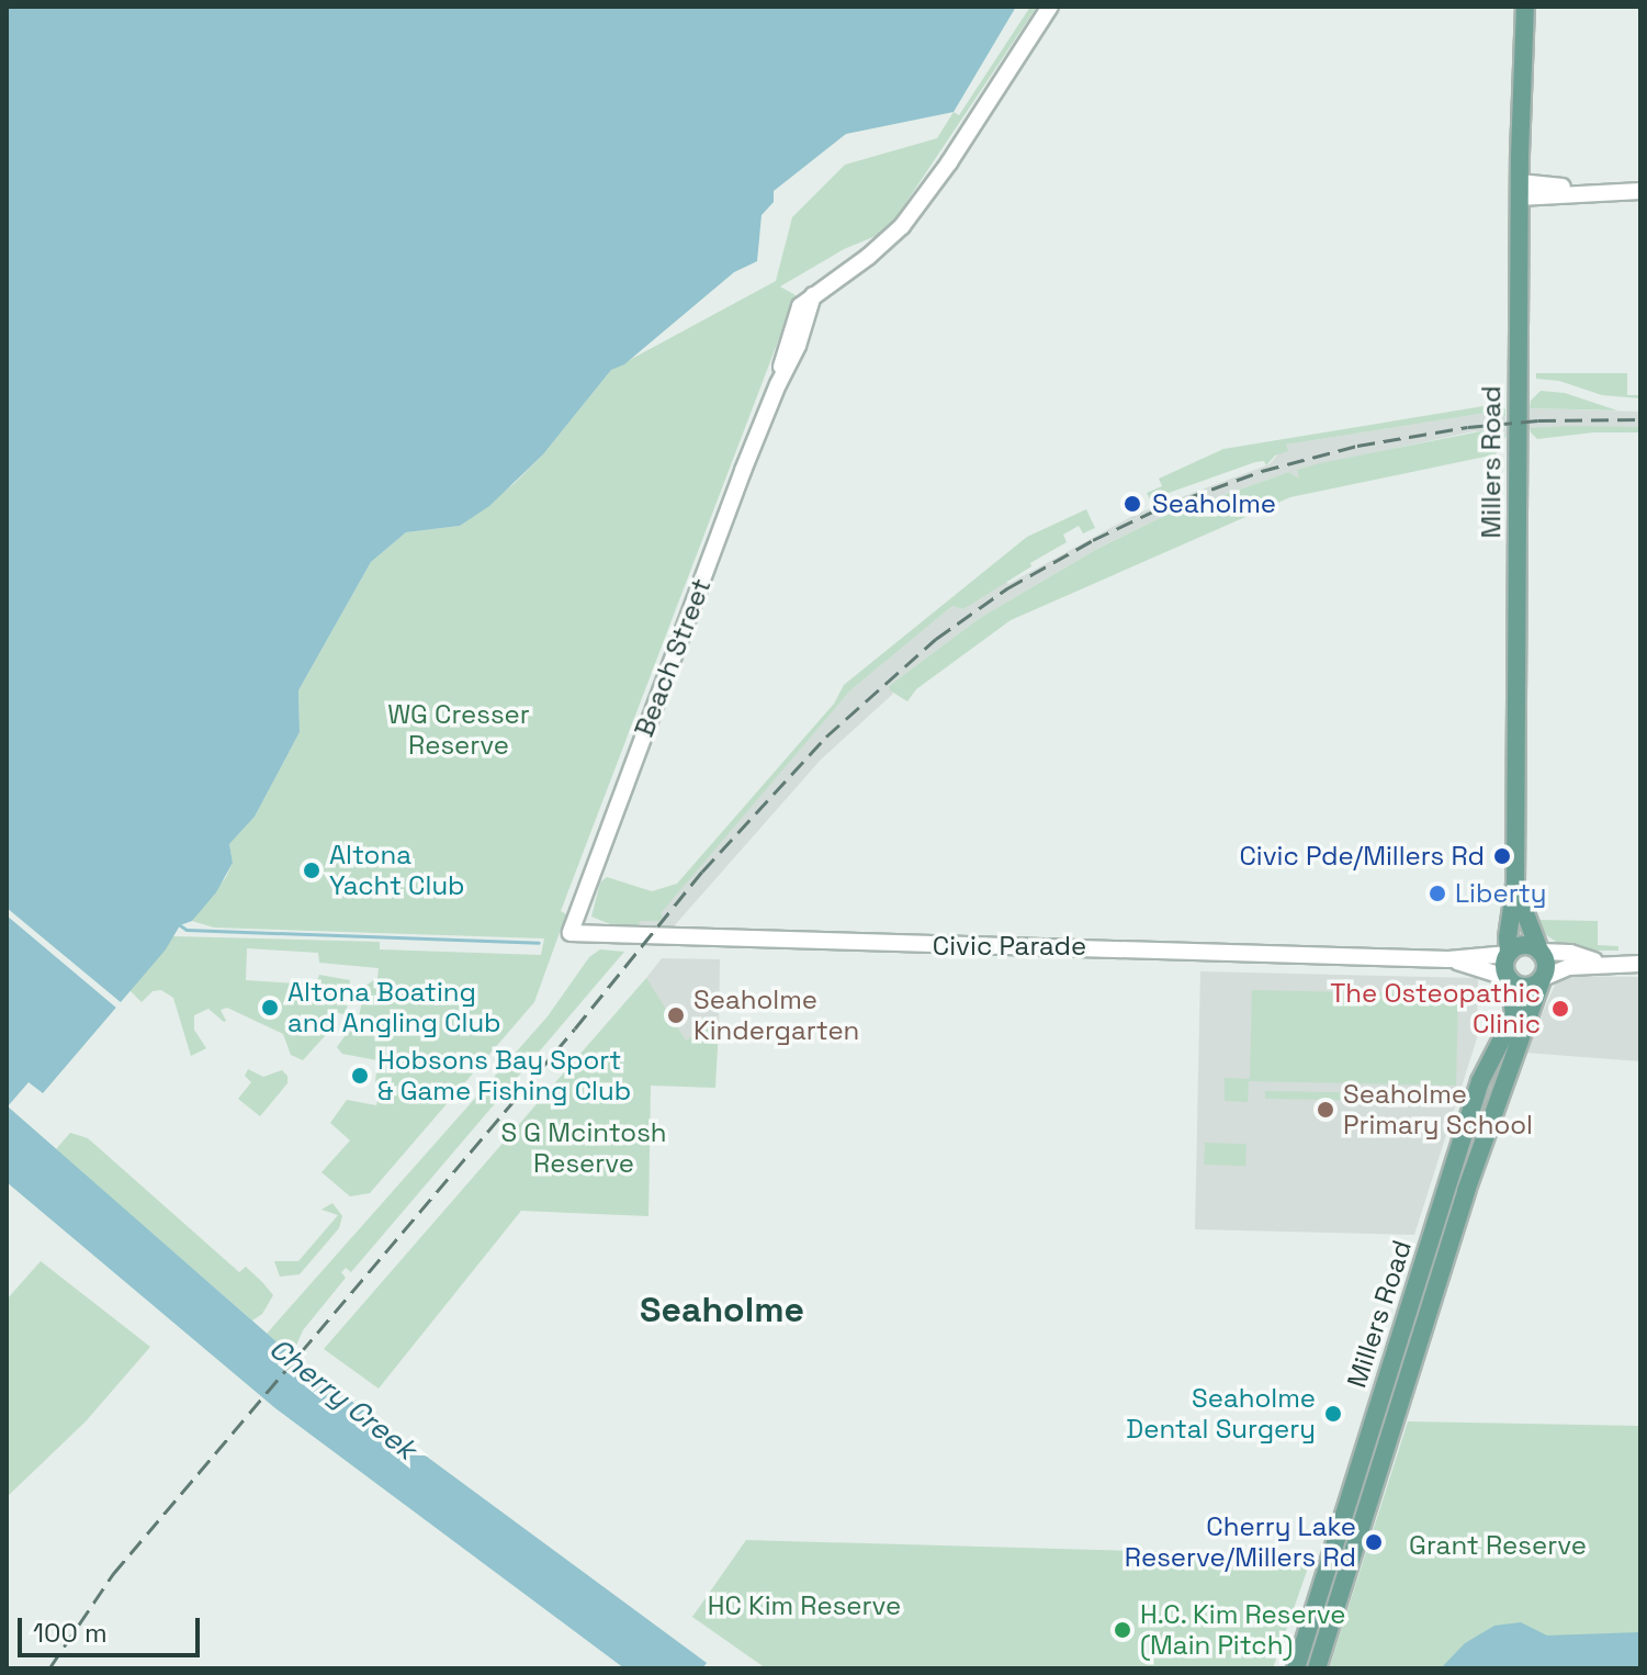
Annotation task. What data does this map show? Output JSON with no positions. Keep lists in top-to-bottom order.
{
  "streets": {
    "main road": ["Millers Road"],
    "street": ["Beach Street", "Civic Parade"]
  },
  "crossings": [
    ["Millers Road", "Civic Parade"],
    ["Beach Street", "Civic Parade"]
  ],
  "districts": ["Seaholme"],
  "water": ["Cherry Creek"],
  "parks": [
    "WG Cresser Reserve",
    "S G Mcintosh Reserve",
    "Grant Reserve",
    "HC Kim Reserve"
  ],
  "places": [
    "Seaholme",
    "Civic Pde/Millers Rd",
    "Altona Yacht Club",
    "Liberty",
    "Altona Boating and Angling Club",
    "The Osteopathic Clinic",
    "Seaholme Kindergarten",
    "Hobsons Bay Sport & Game Fishing Club",
    "Seaholme Primary School",
    "Seaholme Dental Surgery",
    "Cherry Lake Reserve/Millers Rd",
    "H.C. Kim Reserve (Main Pitch)"
  ],
  "scale_bar": "100 m"
}
